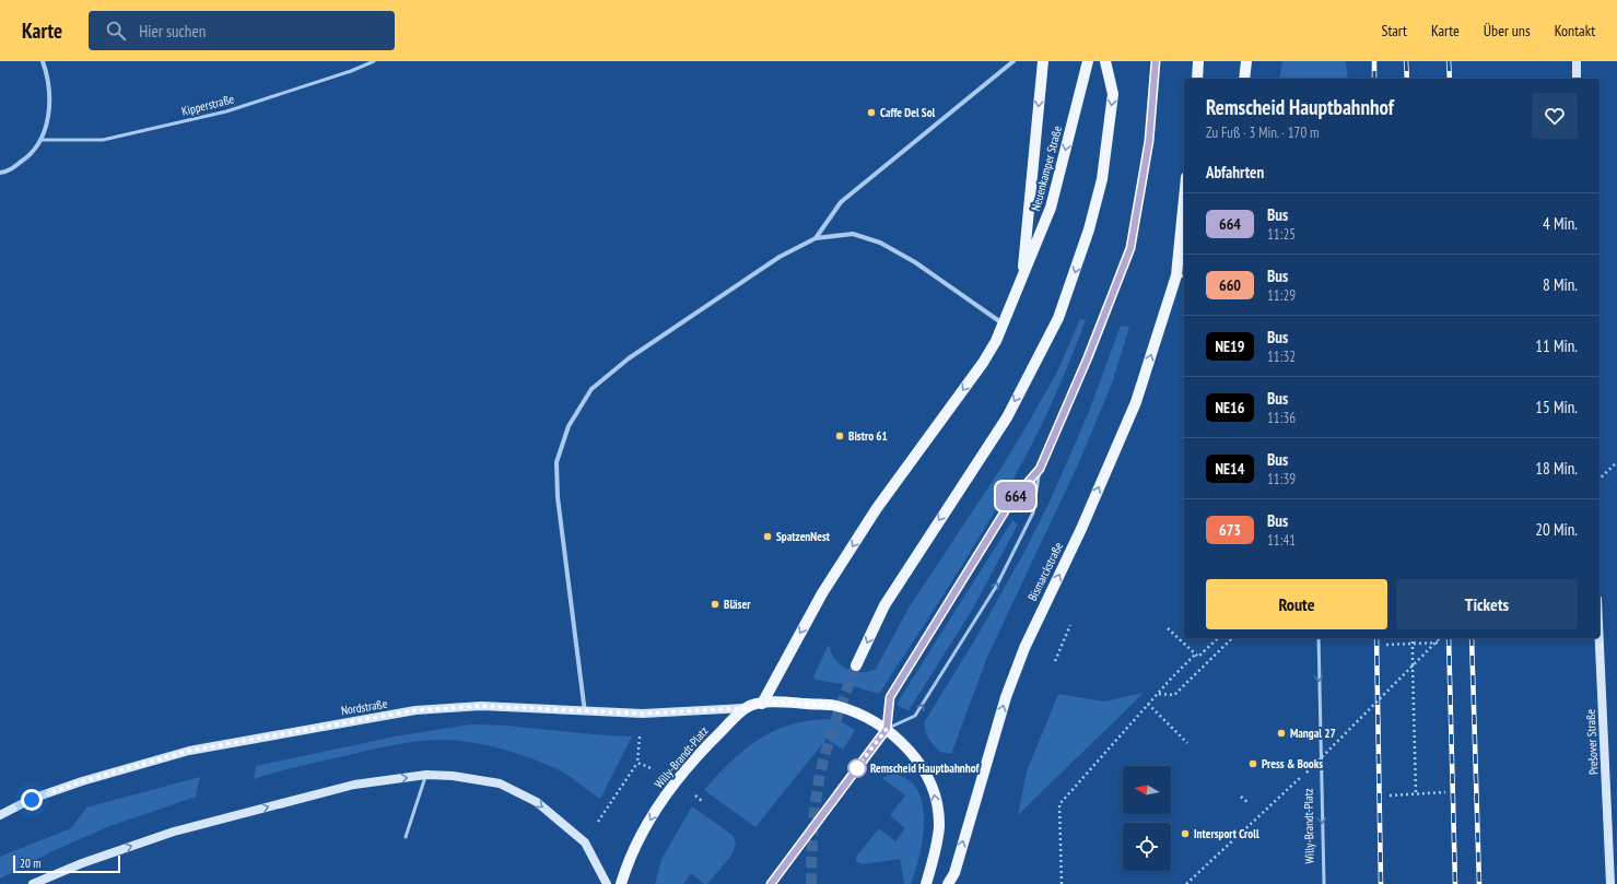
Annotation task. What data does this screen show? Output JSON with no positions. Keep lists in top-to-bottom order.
{
  "streets": {
    "main road": [
      "Neuenkamper Straße",
      "Bismarckstraße",
      "Nordstraße",
      "Prešover Straße",
      "Willy-Brandt-Platz"
    ],
    "lane": ["Kipperstraße"]
  },
  "crossings": [
    ["Nordstraße", "Willy-Brandt-Platz"]
  ],
  "one_way": ["Bismarckstraße", "Willy-Brandt-Platz"],
  "places": [
    "Caffe Del Sol",
    "Bistro 61",
    "SpatzenNest",
    "Bläser",
    "Mangal 27",
    "Press & Books",
    "Remscheid Hauptbahnhof",
    "Intersport Croll"
  ],
  "lines": ["bus line 664"],
  "scale_bar": "20 m",
  "north": "left",
  "page": {
    "header": "Karte",
    "search": "Hier suchen",
    "nav": [
      "Start",
      "Karte",
      "Über uns",
      "Kontakt"
    ],
    "on_map": "664",
    "heading": [
      ["Remscheid Hauptbahnhof", "Zu Fuß · 3 Min. · 170 m"],
      "Abfahrten"
    ],
    "list": [
      {
        "mark": "664",
        "name": "Bus",
        "note": "11:25",
        "value": "4 Min."
      },
      {
        "mark": "660",
        "name": "Bus",
        "note": "11:29",
        "value": "8 Min."
      },
      {
        "mark": "NE19",
        "name": "Bus",
        "note": "11:32",
        "value": "11 Min."
      },
      {
        "mark": "NE16",
        "name": "Bus",
        "note": "11:36",
        "value": "15 Min."
      },
      {
        "mark": "NE14",
        "name": "Bus",
        "note": "11:39",
        "value": "18 Min."
      },
      {
        "mark": "673",
        "name": "Bus",
        "note": "11:41",
        "value": "20 Min."
      }
    ],
    "buttons": ["Route", "Tickets"],
    "scale": "20 m"
  }
}
